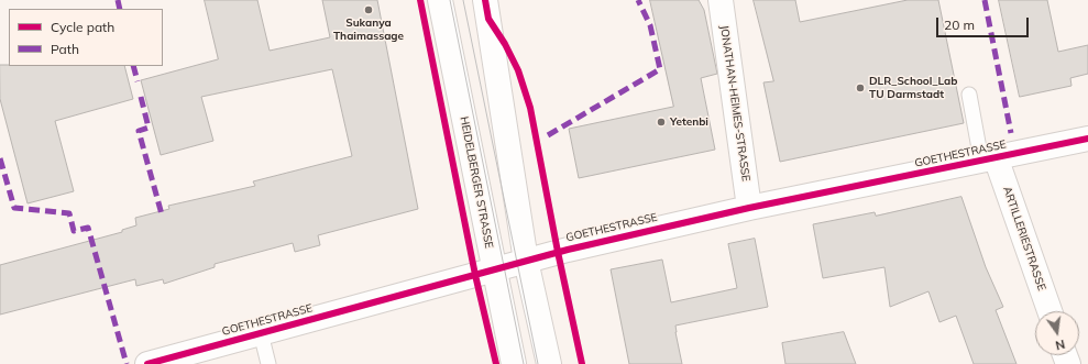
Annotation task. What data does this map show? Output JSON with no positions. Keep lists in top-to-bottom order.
{
  "streets": {
    "street": [
      "JONATHAN-HEIMES-STRASSE",
      "GOETHESTRASSE",
      "HEIDELBERGER STRASSE",
      "ARTILLERIESTRASSE"
    ]
  },
  "crossings": [
    ["JONATHAN-HEIMES-STRASSE", "GOETHESTRASSE"],
    ["GOETHESTRASSE", "HEIDELBERGER STRASSE"],
    ["GOETHESTRASSE", "ARTILLERIESTRASSE"]
  ],
  "places": ["Sukanya Thaimassage", "DLR_School_Lab TU Darmstadt", "Yetenbi"],
  "legend": ["Cycle path", "Path"],
  "scale_bar": "20 m",
  "north": "bottom"
}
